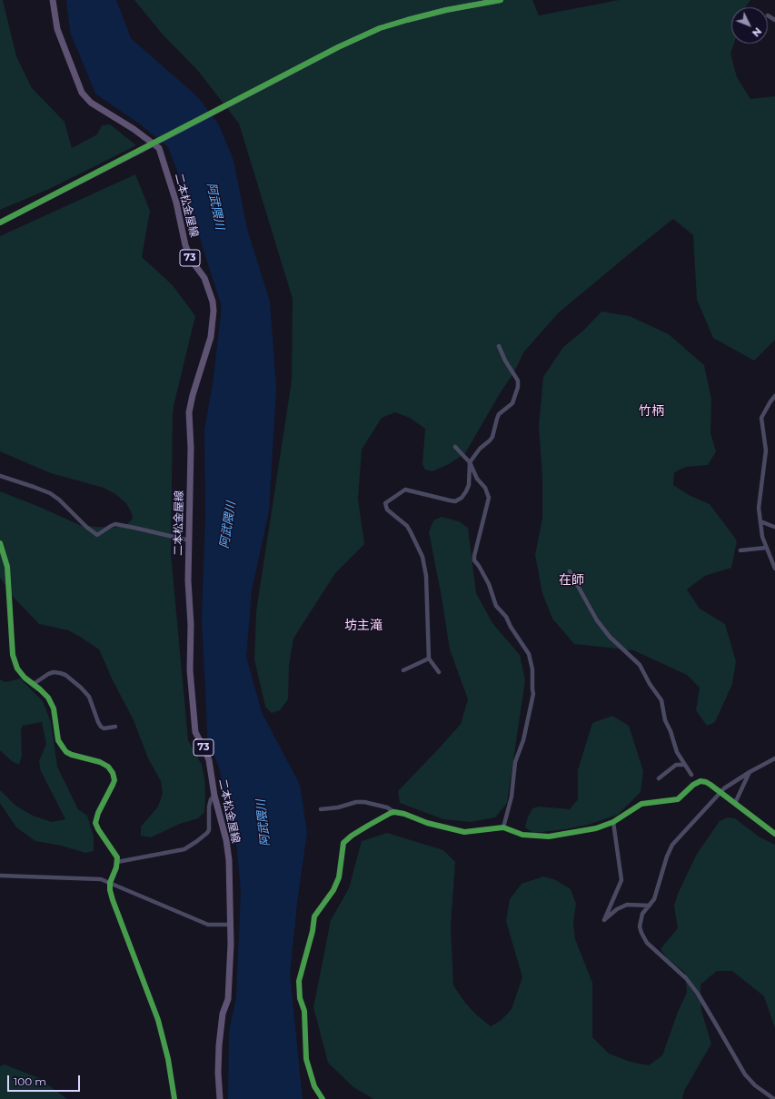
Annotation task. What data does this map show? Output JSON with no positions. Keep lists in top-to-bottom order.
{
  "streets": {
    "main road": ["二本松金屋線", "73"]
  },
  "districts": ["竹柄", "在師", "坊主滝"],
  "water": ["阿武隈川"],
  "scale_bar": "100 m",
  "north": "bottom right"
}
